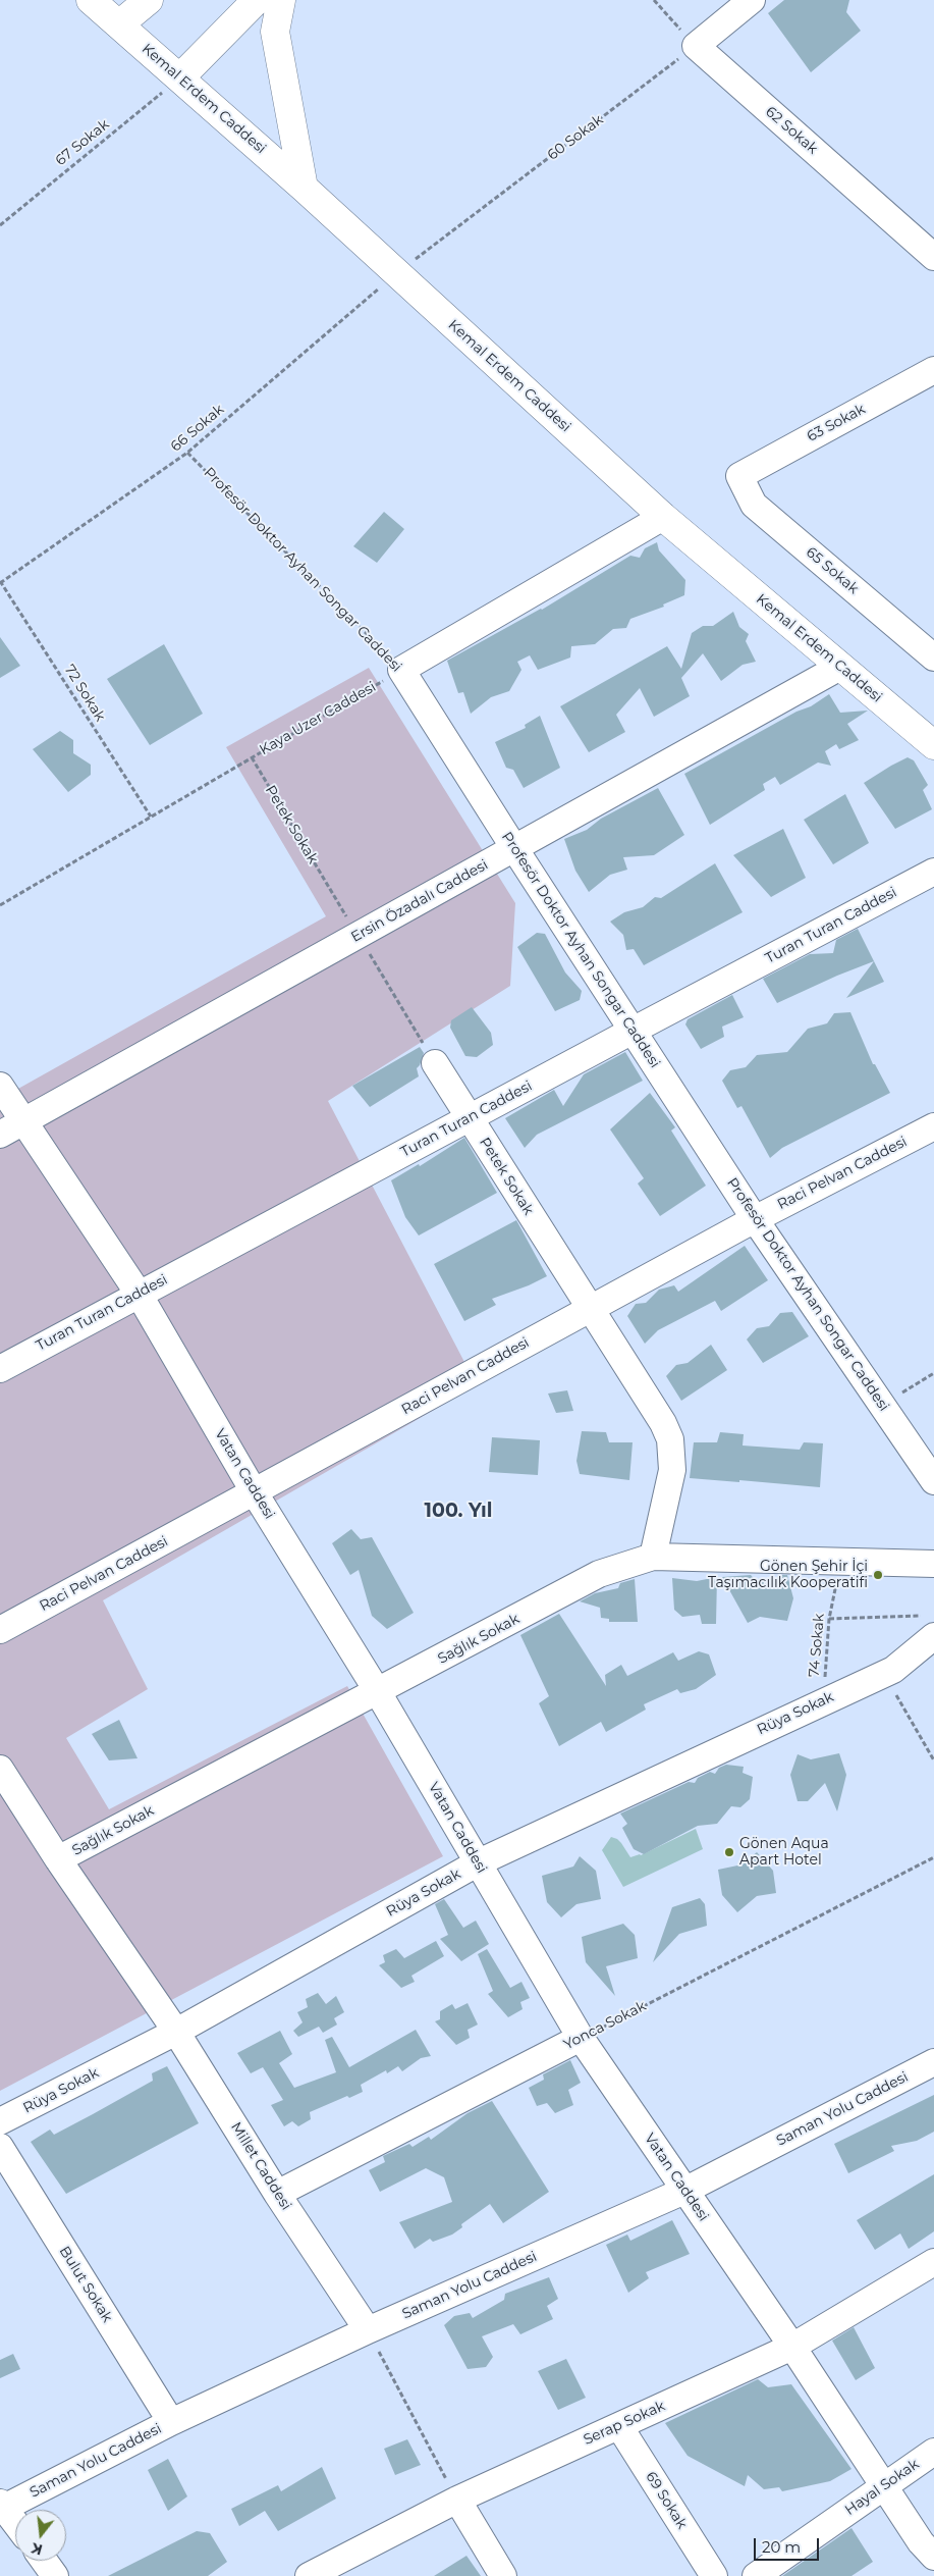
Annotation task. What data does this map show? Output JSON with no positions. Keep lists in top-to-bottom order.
{
  "streets": {
    "main road": ["Kemal Erdem Caddesi"],
    "street": [
      "62 Sokak",
      "63 Sokak",
      "Profesör Doktor Ayhan Songar Caddesi",
      "65 Sokak",
      "Petek Sokak",
      "Ersin Özadalı Caddesi",
      "Turan Turan Caddesi",
      "Raci Pelvan Caddesi",
      "Vatan Caddesi",
      "Sağlık Sokak",
      "Rüya Sokak",
      "Yonca Sokak",
      "Saman Yolu Caddesi",
      "Millet Caddesi",
      "Bulut Sokak",
      "Serap Sokak",
      "Hayal Sokak",
      "69 Sokak"
    ],
    "path": [
      "60 Sokak",
      "67 Sokak",
      "66 Sokak",
      "72 Sokak",
      "Kaya Uzer Caddesi",
      "74 Sokak"
    ]
  },
  "crossings": [
    ["Kemal Erdem Caddesi", "60 Sokak"],
    ["Kemal Erdem Caddesi", "67 Sokak"],
    ["Kemal Erdem Caddesi", "66 Sokak"],
    ["Kemal Erdem Caddesi", "Ersin Özadalı Caddesi"],
    ["62 Sokak", "60 Sokak"],
    ["60 Sokak", "66 Sokak"],
    ["63 Sokak", "65 Sokak"],
    ["66 Sokak", "Profesör Doktor Ayhan Songar Caddesi"],
    ["66 Sokak", "72 Sokak"],
    ["Profesör Doktor Ayhan Songar Caddesi", "Kaya Uzer Caddesi"],
    ["Profesör Doktor Ayhan Songar Caddesi", "Ersin Özadalı Caddesi"],
    ["Profesör Doktor Ayhan Songar Caddesi", "Turan Turan Caddesi"],
    ["Profesör Doktor Ayhan Songar Caddesi", "Raci Pelvan Caddesi"],
    ["72 Sokak", "Kaya Uzer Caddesi"],
    ["Kaya Uzer Caddesi", "Petek Sokak"],
    ["Petek Sokak", "Ersin Özadalı Caddesi"],
    ["Petek Sokak", "Turan Turan Caddesi"],
    ["Petek Sokak", "Raci Pelvan Caddesi"],
    ["Petek Sokak", "Sağlık Sokak"],
    ["Ersin Özadalı Caddesi", "Vatan Caddesi"],
    ["Turan Turan Caddesi", "Vatan Caddesi"],
    ["Raci Pelvan Caddesi", "Vatan Caddesi"],
    ["Vatan Caddesi", "Sağlık Sokak"],
    ["Vatan Caddesi", "Rüya Sokak"],
    ["Vatan Caddesi", "Yonca Sokak"],
    ["Vatan Caddesi", "Saman Yolu Caddesi"],
    ["Vatan Caddesi", "Serap Sokak"],
    ["Vatan Caddesi", "Hayal Sokak"],
    ["Sağlık Sokak", "74 Sokak"],
    ["Sağlık Sokak", "Millet Caddesi"],
    ["74 Sokak", "Rüya Sokak"],
    ["Rüya Sokak", "Millet Caddesi"],
    ["Yonca Sokak", "Millet Caddesi"],
    ["Saman Yolu Caddesi", "Millet Caddesi"],
    ["Saman Yolu Caddesi", "Bulut Sokak"],
    ["Serap Sokak", "69 Sokak"]
  ],
  "districts": ["100. Yıl"],
  "places": ["Gönen Şehir İçi Taşımacılık Kooperatifi", "Gönen Aqua Apart Hotel"],
  "scale_bar": "20 m",
  "north": "bottom"
}
